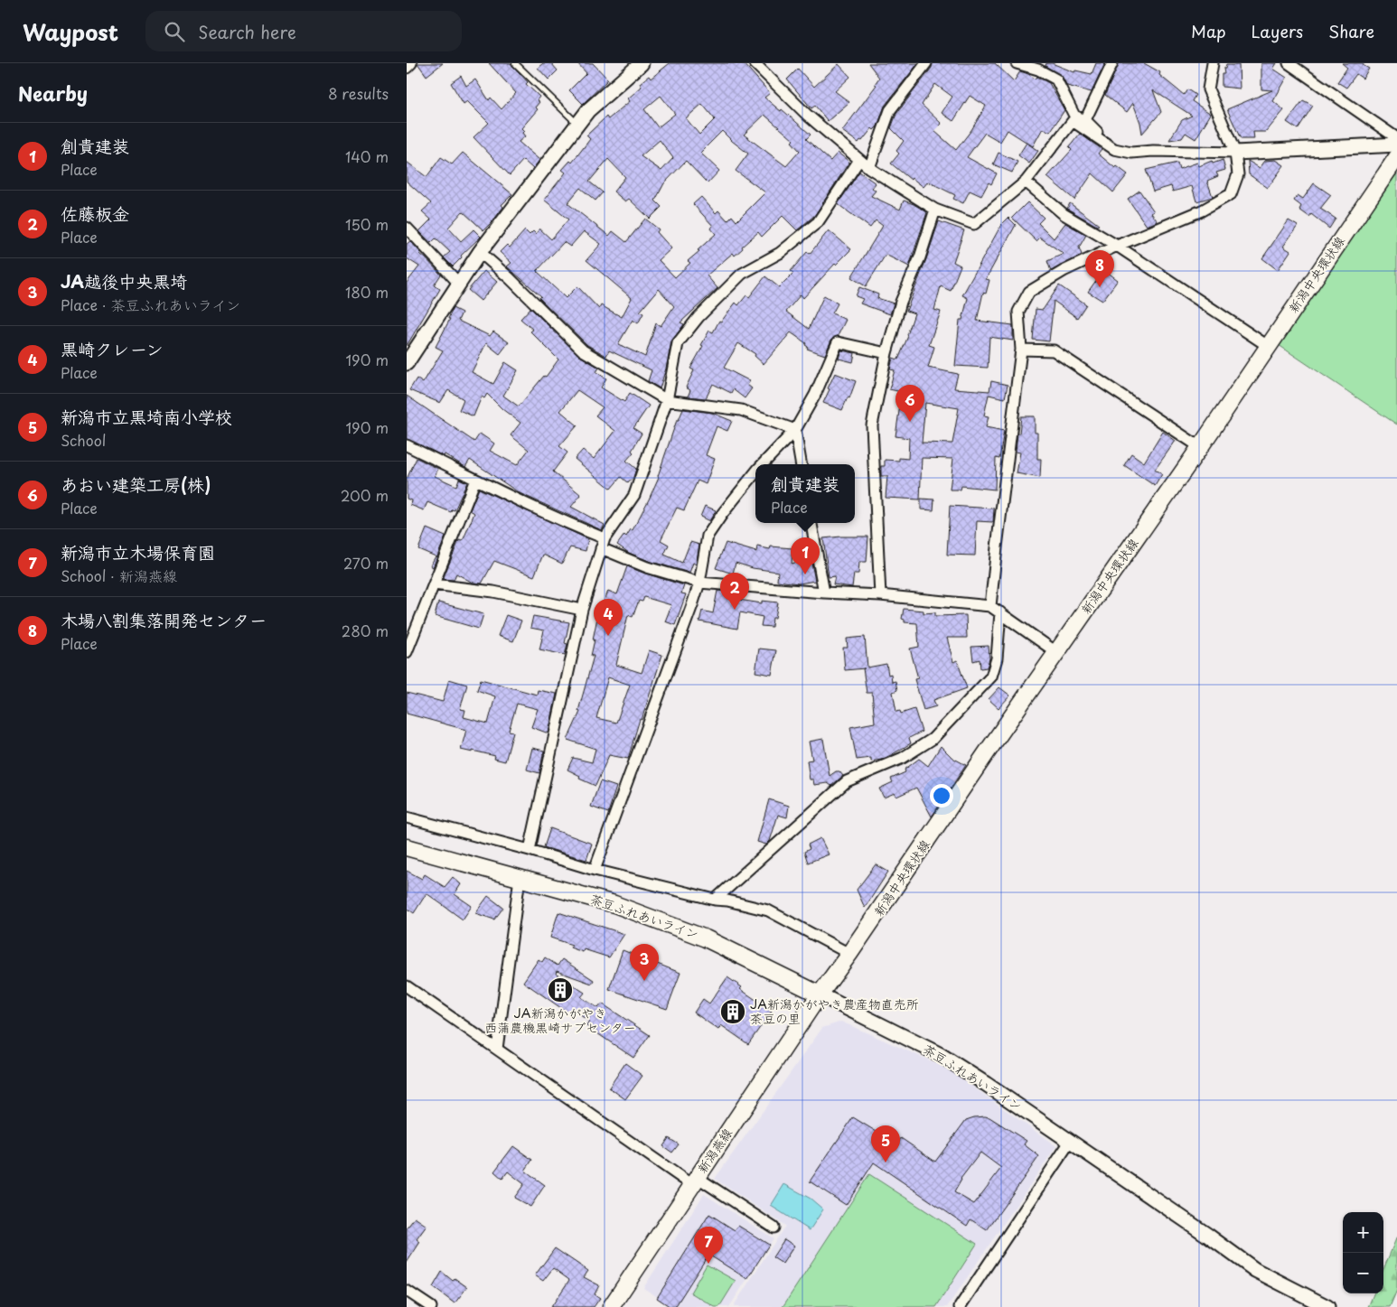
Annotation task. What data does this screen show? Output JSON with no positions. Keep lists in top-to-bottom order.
{
  "streets": {
    "main road": ["新潟中央環状線", "茶豆ふれあいライン", "新潟燕線"]
  },
  "crossings": [
    ["新潟中央環状線", "茶豆ふれあいライン"],
    ["新潟中央環状線", "新潟燕線"],
    ["茶豆ふれあいライン", "新潟燕線"]
  ],
  "places": {
    "building": ["JA新潟かがやき 西蒲農機黒崎サブセンター", "JA新潟かがやき農産物直売所 茶豆の里"]
  },
  "page": {
    "header": "Waypost",
    "search": "Search here",
    "nav": ["Map", "Layers", "Share"],
    "heading": ["Nearby", "8 results"],
    "list": [
      {
        "mark": "1",
        "name": "創貴建装",
        "note": "Place",
        "value": "140 m"
      },
      {
        "mark": "2",
        "name": "佐藤板金",
        "note": "Place",
        "value": "150 m"
      },
      {
        "mark": "3",
        "name": "JA越後中央黒埼",
        "note": "Place · 茶豆ふれあいライン",
        "value": "180 m"
      },
      {
        "mark": "4",
        "name": "黒崎クレーン",
        "note": "Place",
        "value": "190 m"
      },
      {
        "mark": "5",
        "name": "新潟市立黒埼南小学校",
        "note": "School",
        "value": "190 m"
      },
      {
        "mark": "6",
        "name": "あおい建築工房(株)",
        "note": "Place",
        "value": "200 m"
      },
      {
        "mark": "7",
        "name": "新潟市立木場保育園",
        "note": "School · 新潟燕線",
        "value": "270 m"
      },
      {
        "mark": "8",
        "name": "木場八割集落開発センター",
        "note": "Place",
        "value": "280 m"
      }
    ],
    "pins": [
      "8",
      "6",
      "1",
      "2",
      "4",
      "3",
      "5",
      "7"
    ],
    "popup": ["創貴建装", "Place"],
    "map_buttons": ["+", "−"]
  }
}
